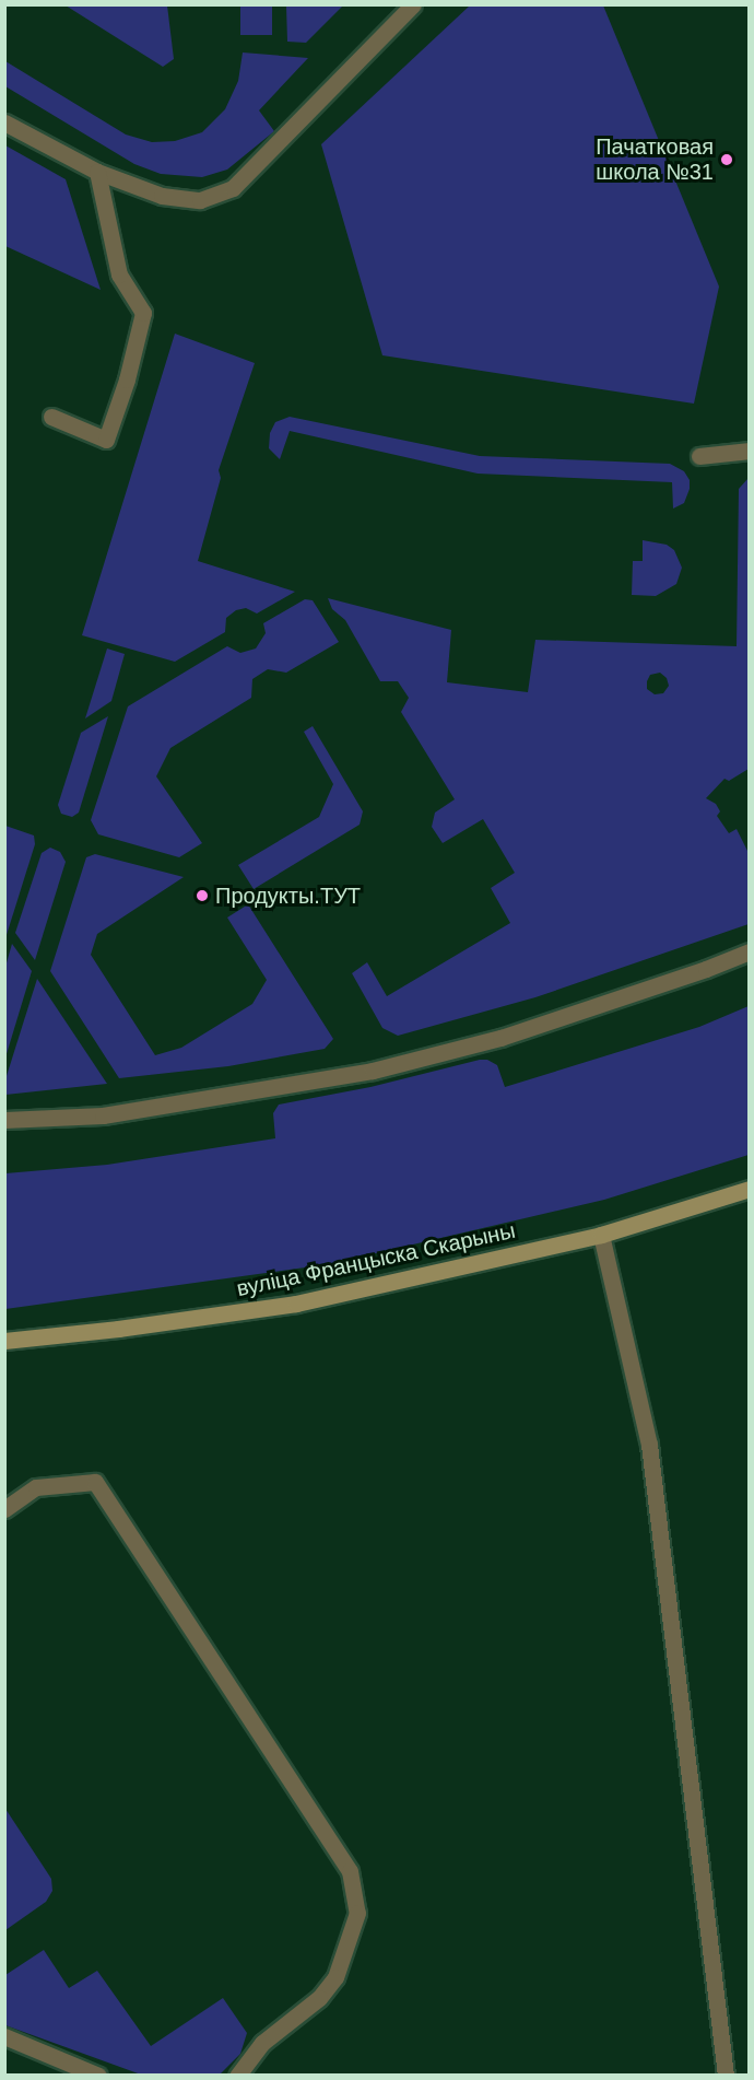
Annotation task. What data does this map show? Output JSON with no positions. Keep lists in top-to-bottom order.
{
  "streets": {
    "main road": ["вуліца Францыска Скарыны"]
  },
  "places": ["Пачатковая школа №31", "Продукты.ТУТ"]
}
